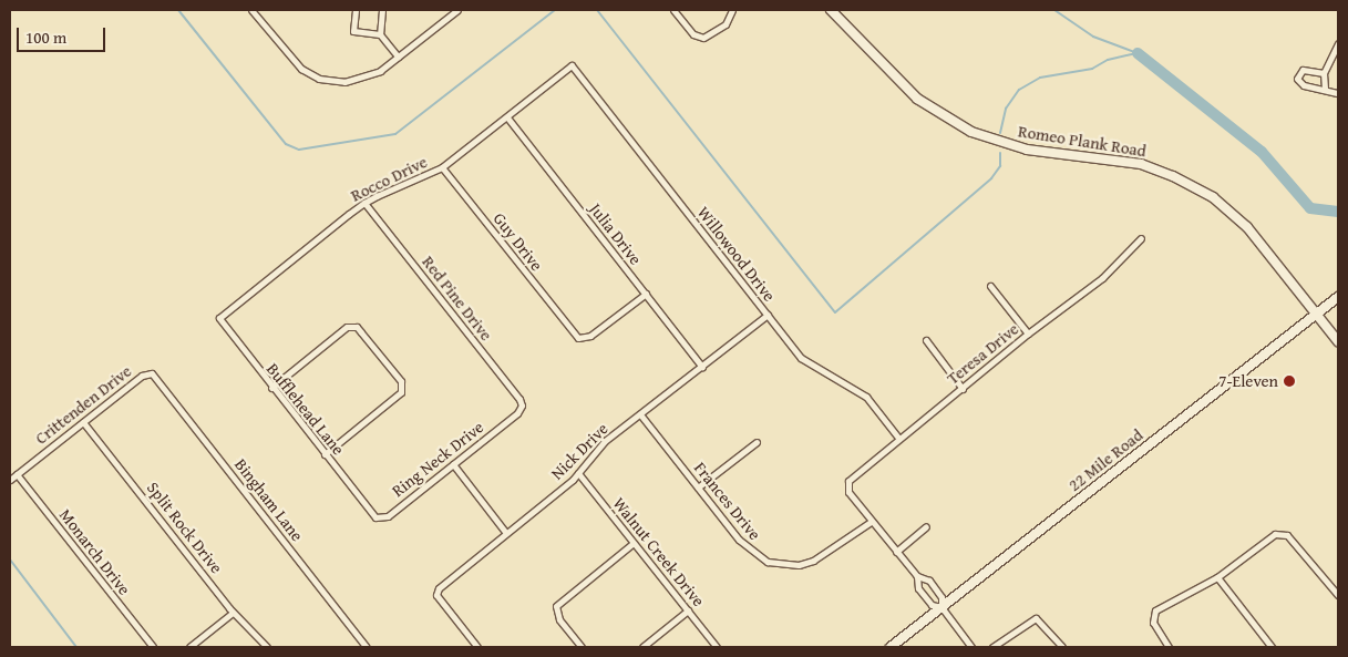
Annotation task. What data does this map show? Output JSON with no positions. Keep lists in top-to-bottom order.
{
  "streets": {
    "main road": ["Romeo Plank Road", "22 Mile Road"],
    "street": [
      "Rocco Drive",
      "Julia Drive",
      "Guy Drive",
      "Willowood Drive",
      "Red Pine Drive",
      "Teresa Drive",
      "Crittenden Drive",
      "Bufflehead Lane",
      "Nick Drive",
      "Ring Neck Drive",
      "Bingham Lane",
      "Frances Drive",
      "Split Rock Drive",
      "Monarch Drive",
      "Walnut Creek Drive"
    ]
  },
  "crossings": [
    ["Romeo Plank Road", "22 Mile Road"],
    ["Rocco Drive", "Julia Drive"],
    ["Rocco Drive", "Guy Drive"],
    ["Rocco Drive", "Willowood Drive"],
    ["Rocco Drive", "Red Pine Drive"],
    ["Rocco Drive", "Bufflehead Lane"],
    ["Julia Drive", "Guy Drive"],
    ["Julia Drive", "Nick Drive"],
    ["Willowood Drive", "Teresa Drive"],
    ["Willowood Drive", "Nick Drive"],
    ["Red Pine Drive", "Ring Neck Drive"],
    ["Teresa Drive", "Frances Drive"],
    ["Crittenden Drive", "Bingham Lane"],
    ["Crittenden Drive", "Split Rock Drive"],
    ["Crittenden Drive", "Monarch Drive"],
    ["Bufflehead Lane", "Ring Neck Drive"],
    ["Nick Drive", "Frances Drive"],
    ["Nick Drive", "Walnut Creek Drive"]
  ],
  "places": ["7-Eleven"],
  "scale_bar": "100 m"
}
